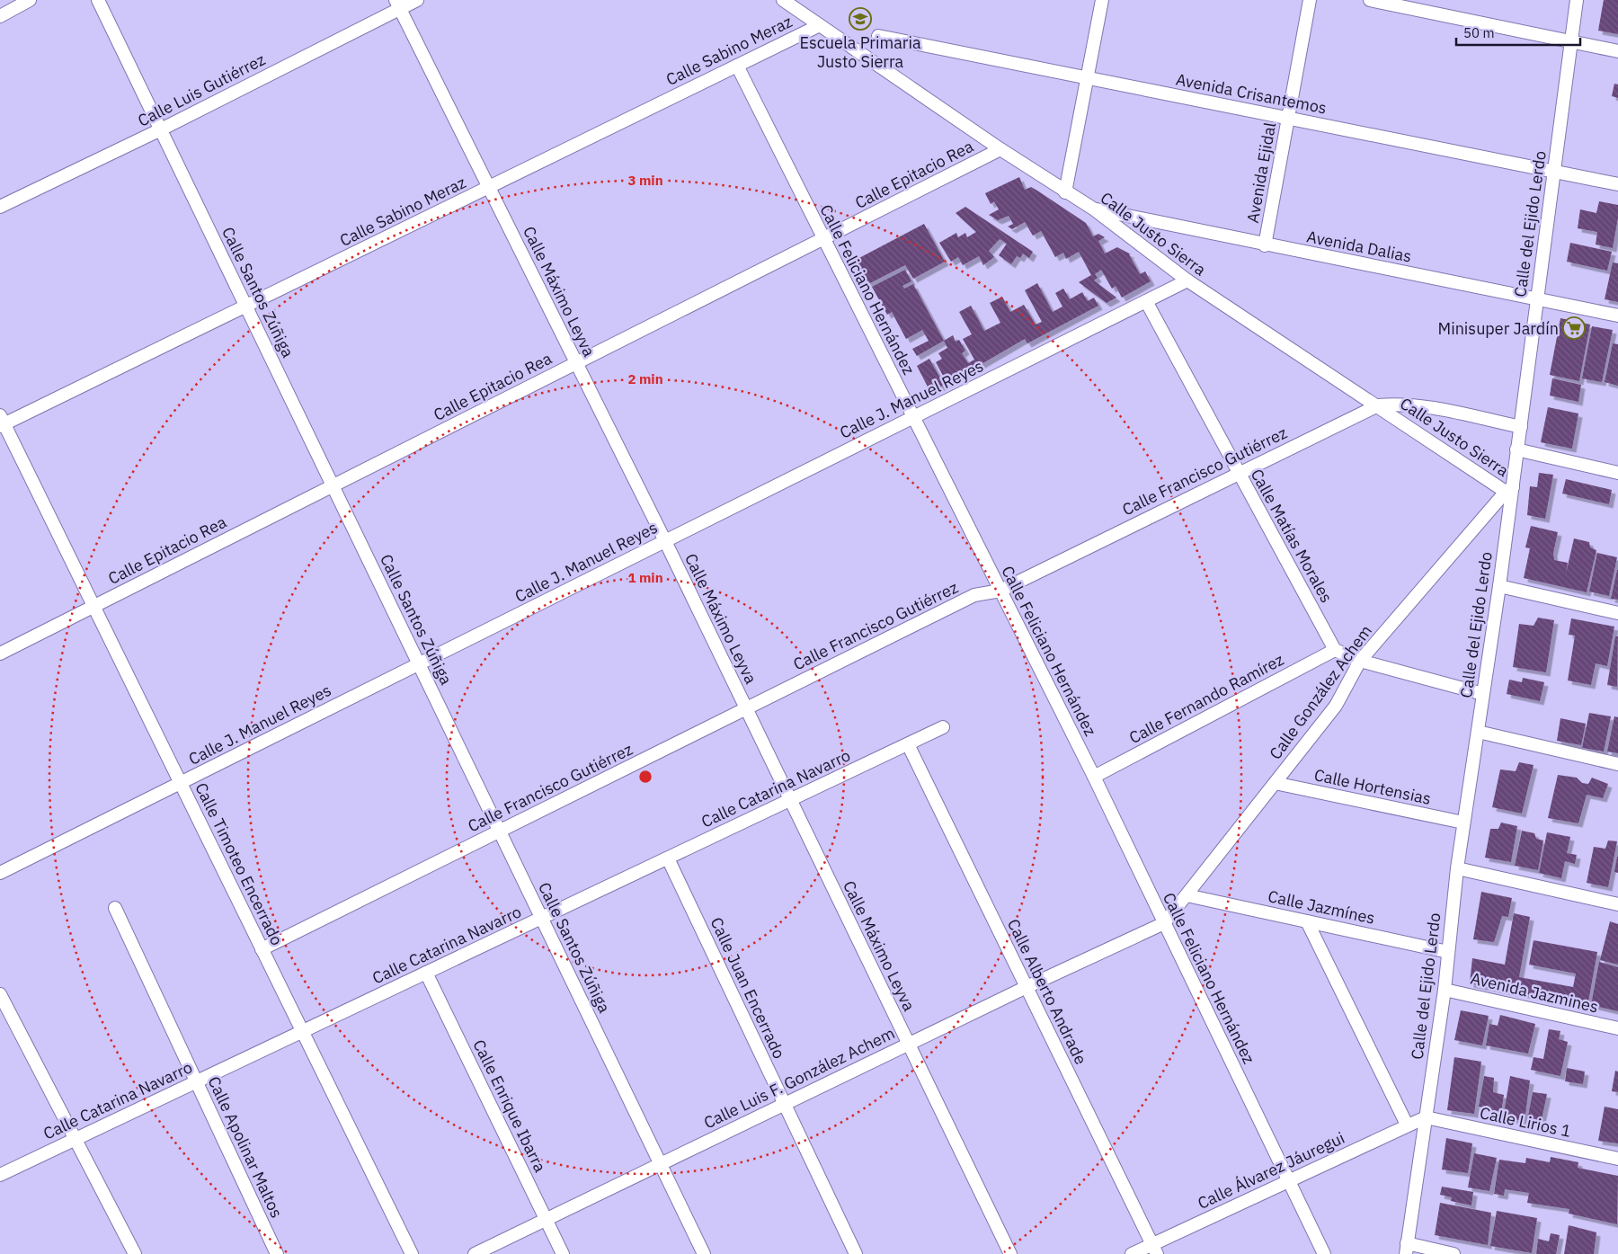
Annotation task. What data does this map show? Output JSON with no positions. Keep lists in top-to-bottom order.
{
  "streets": {
    "street": [
      "Calle Sabino Meraz",
      "Calle Luis Gutiérrez",
      "Avenida Crisantemos",
      "Avenida Ejidal",
      "Calle Epitacio Rea",
      "Calle del Ejido Lerdo",
      "Calle Justo Sierra",
      "Avenida Dalias",
      "Calle Feliciano Hernández",
      "Calle Máximo Leyva",
      "Calle Santos Zúñiga",
      "Calle J. Manuel Reyes",
      "Calle Francisco Gutiérrez",
      "Calle Matías Morales",
      "Calle González Achem",
      "Calle Fernando Ramírez",
      "Calle Hortensias",
      "Calle Catarina Navarro",
      "Calle Timoteo Encerrado",
      "Calle Jazmínes",
      "Calle Juan Encerrado",
      "Calle Alberto Andrade",
      "Avenida Jazmines",
      "Calle Luis F. González Achem",
      "Calle Enrique Ibarra",
      "Calle Lirios 1",
      "Calle Apolinar Maltos",
      "Calle Álvarez Jáuregui"
    ]
  },
  "crossings": [
    ["Calle Sabino Meraz", "Calle Justo Sierra"],
    ["Calle Sabino Meraz", "Calle Feliciano Hernández"],
    ["Calle Sabino Meraz", "Calle Máximo Leyva"],
    ["Calle Sabino Meraz", "Calle Santos Zúñiga"],
    ["Calle Sabino Meraz", "Calle Timoteo Encerrado"],
    ["Calle Luis Gutiérrez", "Calle Máximo Leyva"],
    ["Calle Luis Gutiérrez", "Calle Santos Zúñiga"],
    ["Avenida Crisantemos", "Avenida Ejidal"],
    ["Avenida Crisantemos", "Calle del Ejido Lerdo"],
    ["Avenida Ejidal", "Avenida Dalias"],
    ["Calle Epitacio Rea", "Calle Justo Sierra"],
    ["Calle Epitacio Rea", "Calle Feliciano Hernández"],
    ["Calle Epitacio Rea", "Calle Máximo Leyva"],
    ["Calle Epitacio Rea", "Calle Santos Zúñiga"],
    ["Calle Epitacio Rea", "Calle Timoteo Encerrado"],
    ["Calle del Ejido Lerdo", "Calle Justo Sierra"],
    ["Calle del Ejido Lerdo", "Avenida Dalias"],
    ["Calle del Ejido Lerdo", "Calle Francisco Gutiérrez"],
    ["Calle del Ejido Lerdo", "Calle González Achem"],
    ["Calle del Ejido Lerdo", "Calle Hortensias"],
    ["Calle del Ejido Lerdo", "Calle Jazmínes"],
    ["Calle del Ejido Lerdo", "Avenida Jazmines"],
    ["Calle del Ejido Lerdo", "Calle Lirios 1"],
    ["Calle del Ejido Lerdo", "Calle Álvarez Jáuregui"],
    ["Calle Justo Sierra", "Avenida Dalias"],
    ["Calle Justo Sierra", "Calle J. Manuel Reyes"],
    ["Calle Justo Sierra", "Calle Francisco Gutiérrez"],
    ["Calle Justo Sierra", "Calle González Achem"],
    ["Calle Feliciano Hernández", "Calle J. Manuel Reyes"],
    ["Calle Feliciano Hernández", "Calle Francisco Gutiérrez"],
    ["Calle Feliciano Hernández", "Calle González Achem"],
    ["Calle Feliciano Hernández", "Calle Fernando Ramírez"],
    ["Calle Feliciano Hernández", "Calle Luis F. González Achem"],
    ["Calle Feliciano Hernández", "Calle Álvarez Jáuregui"],
    ["Calle Máximo Leyva", "Calle J. Manuel Reyes"],
    ["Calle Máximo Leyva", "Calle Francisco Gutiérrez"],
    ["Calle Máximo Leyva", "Calle Catarina Navarro"],
    ["Calle Máximo Leyva", "Calle Luis F. González Achem"],
    ["Calle Santos Zúñiga", "Calle J. Manuel Reyes"],
    ["Calle Santos Zúñiga", "Calle Francisco Gutiérrez"],
    ["Calle Santos Zúñiga", "Calle Catarina Navarro"],
    ["Calle Santos Zúñiga", "Calle Luis F. González Achem"],
    ["Calle J. Manuel Reyes", "Calle Matías Morales"],
    ["Calle J. Manuel Reyes", "Calle Timoteo Encerrado"],
    ["Calle Francisco Gutiérrez", "Calle Matías Morales"],
    ["Calle Francisco Gutiérrez", "Calle Timoteo Encerrado"],
    ["Calle Matías Morales", "Calle Fernando Ramírez"],
    ["Calle González Achem", "Calle Hortensias"],
    ["Calle González Achem", "Calle Jazmínes"],
    ["Calle González Achem", "Calle Luis F. González Achem"],
    ["Calle Catarina Navarro", "Calle Timoteo Encerrado"],
    ["Calle Catarina Navarro", "Calle Juan Encerrado"],
    ["Calle Catarina Navarro", "Calle Alberto Andrade"],
    ["Calle Catarina Navarro", "Calle Enrique Ibarra"],
    ["Calle Catarina Navarro", "Calle Apolinar Maltos"],
    ["Calle Juan Encerrado", "Calle Luis F. González Achem"],
    ["Calle Alberto Andrade", "Calle Luis F. González Achem"],
    ["Calle Alberto Andrade", "Calle Álvarez Jáuregui"],
    ["Calle Luis F. González Achem", "Calle Enrique Ibarra"],
    ["Calle Lirios 1", "Calle Álvarez Jáuregui"]
  ],
  "places": {
    "school or university": ["Escuela Primaria Justo Sierra"],
    "supermarket": ["Minisuper Jardín"]
  },
  "scale_bar": "50 m",
  "rings": ["3 min", "2 min", "1 min"]
}
